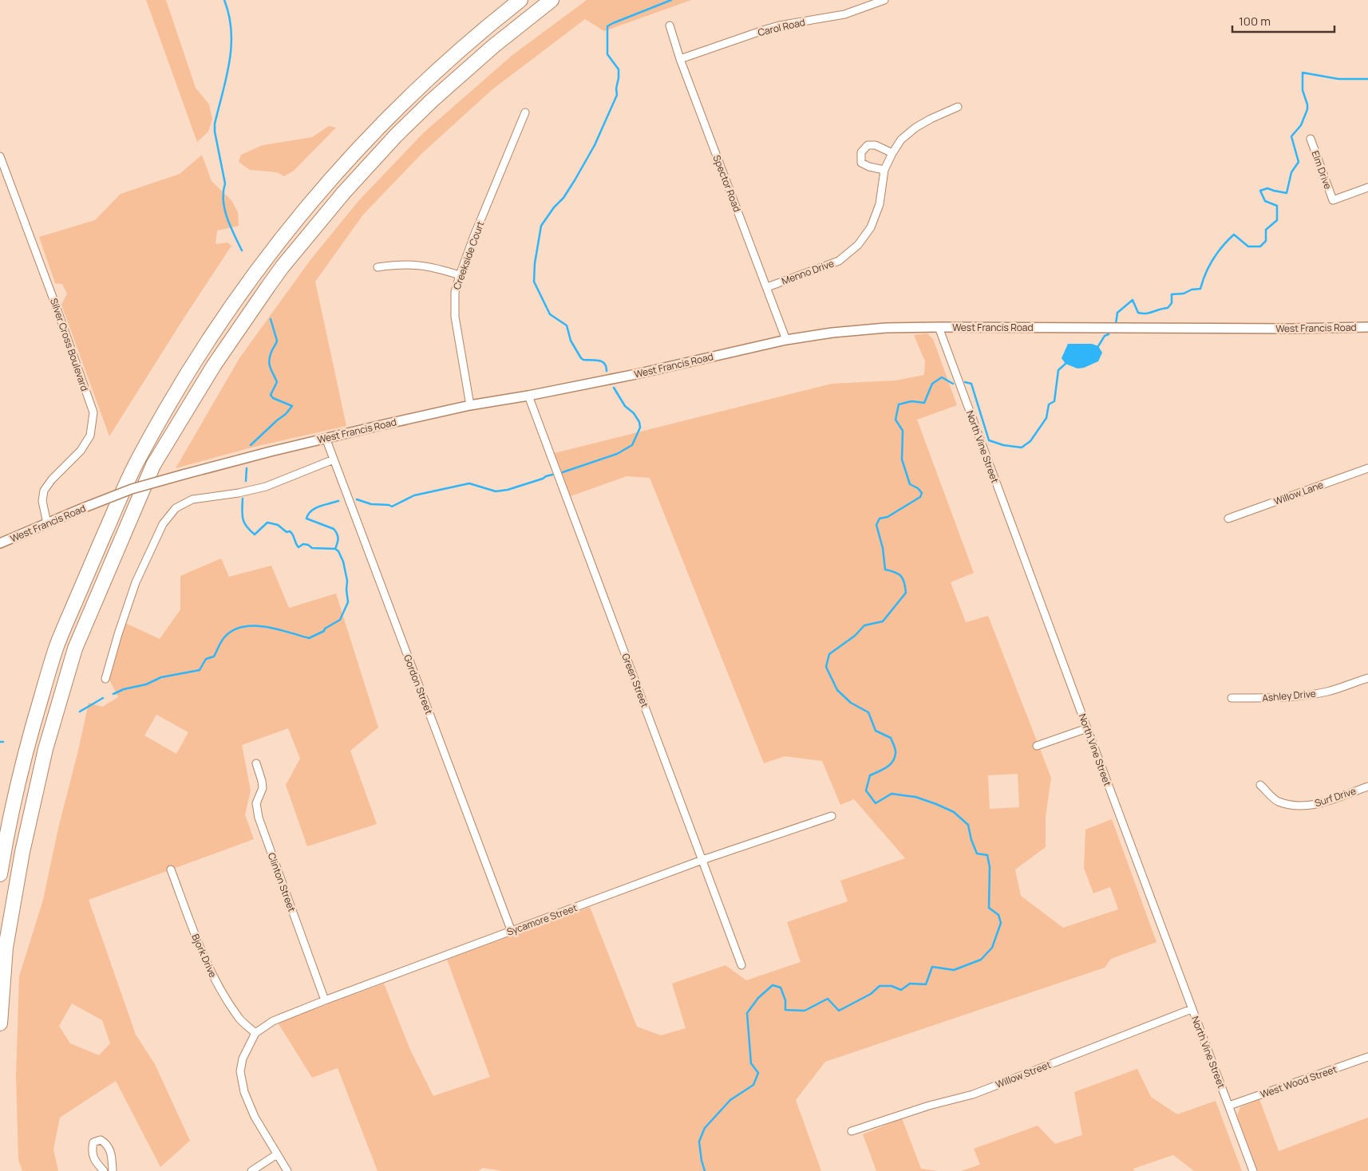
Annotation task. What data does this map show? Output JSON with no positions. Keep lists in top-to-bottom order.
{
  "streets": {
    "street": [
      "Carol Road",
      "Elm Drive",
      "Spector Road",
      "Creekside Court",
      "Menno Drive",
      "West Francis Road",
      "Silver Cross Boulevard",
      "North Vine Street",
      "Willow Lane",
      "Green Street",
      "Gordon Street",
      "Ashley Drive",
      "Surf Drive",
      "Clinton Street",
      "Sycamore Street",
      "Bjork Drive",
      "Willow Street",
      "West Wood Street"
    ]
  },
  "crossings": [
    ["Carol Road", "Spector Road"],
    ["Spector Road", "Menno Drive"],
    ["Spector Road", "West Francis Road"],
    ["Creekside Court", "West Francis Road"],
    ["West Francis Road", "Silver Cross Boulevard"],
    ["West Francis Road", "North Vine Street"],
    ["West Francis Road", "Green Street"],
    ["West Francis Road", "Gordon Street"],
    ["North Vine Street", "Willow Street"],
    ["North Vine Street", "West Wood Street"],
    ["Green Street", "Sycamore Street"],
    ["Gordon Street", "Sycamore Street"],
    ["Clinton Street", "Sycamore Street"],
    ["Sycamore Street", "Bjork Drive"]
  ],
  "scale_bar": "100 m"
}
